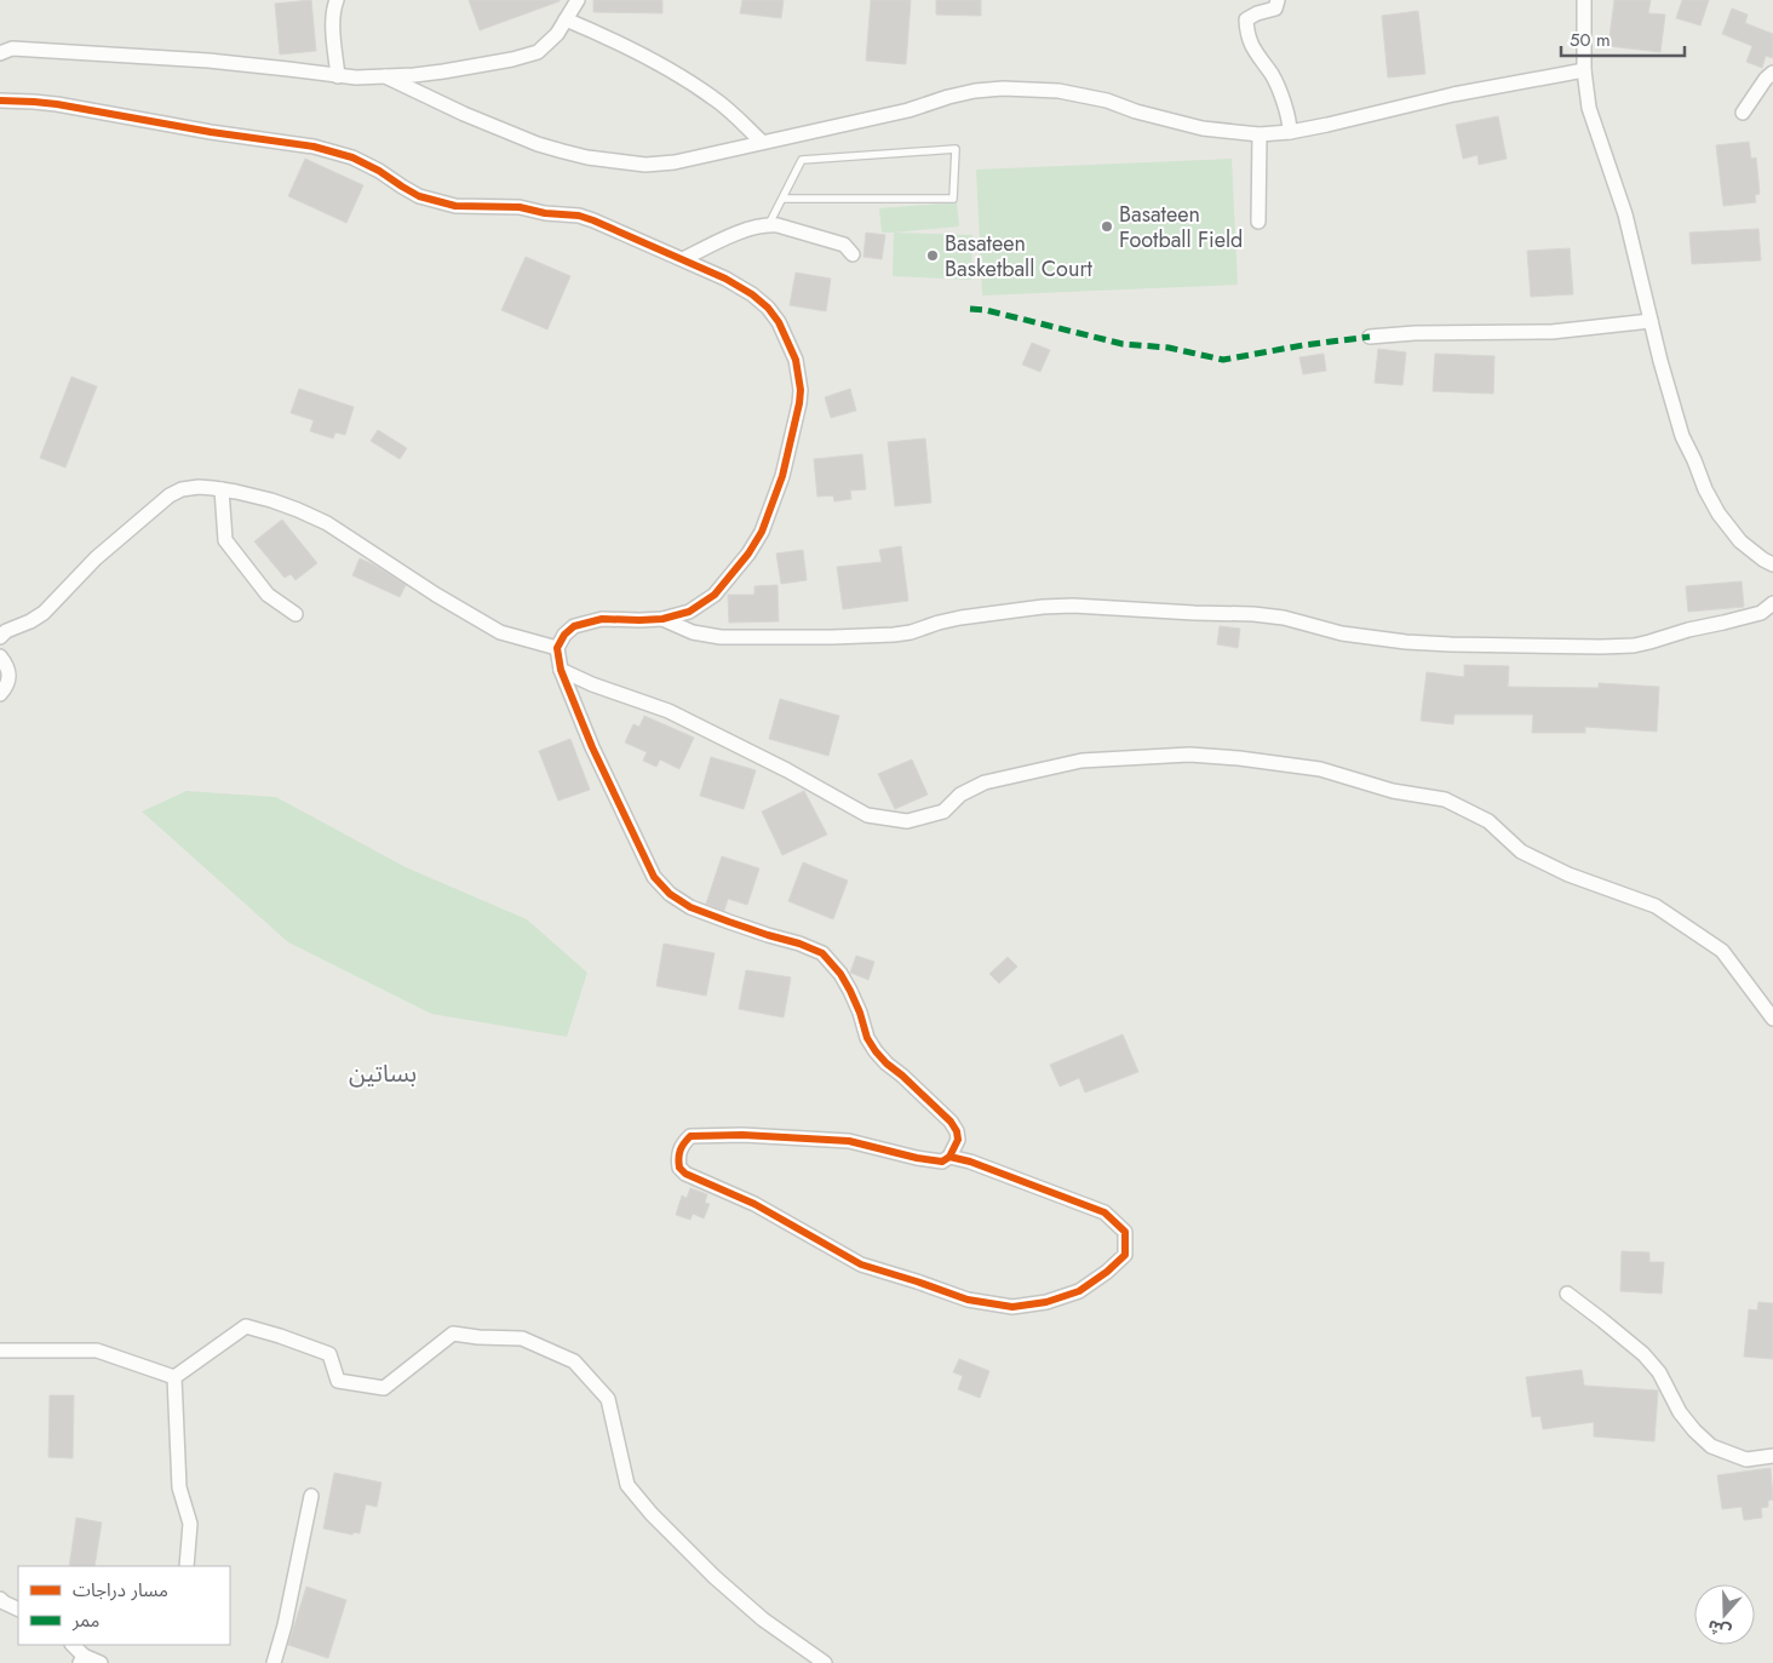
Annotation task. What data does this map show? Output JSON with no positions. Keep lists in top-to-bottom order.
{
  "districts": ["بساتين"],
  "places": ["Basateen Football Field", "Basateen Basketball Court"],
  "legend": ["مسار دراجات", "ممر"],
  "scale_bar": "50 m",
  "north": "bottom"
}
